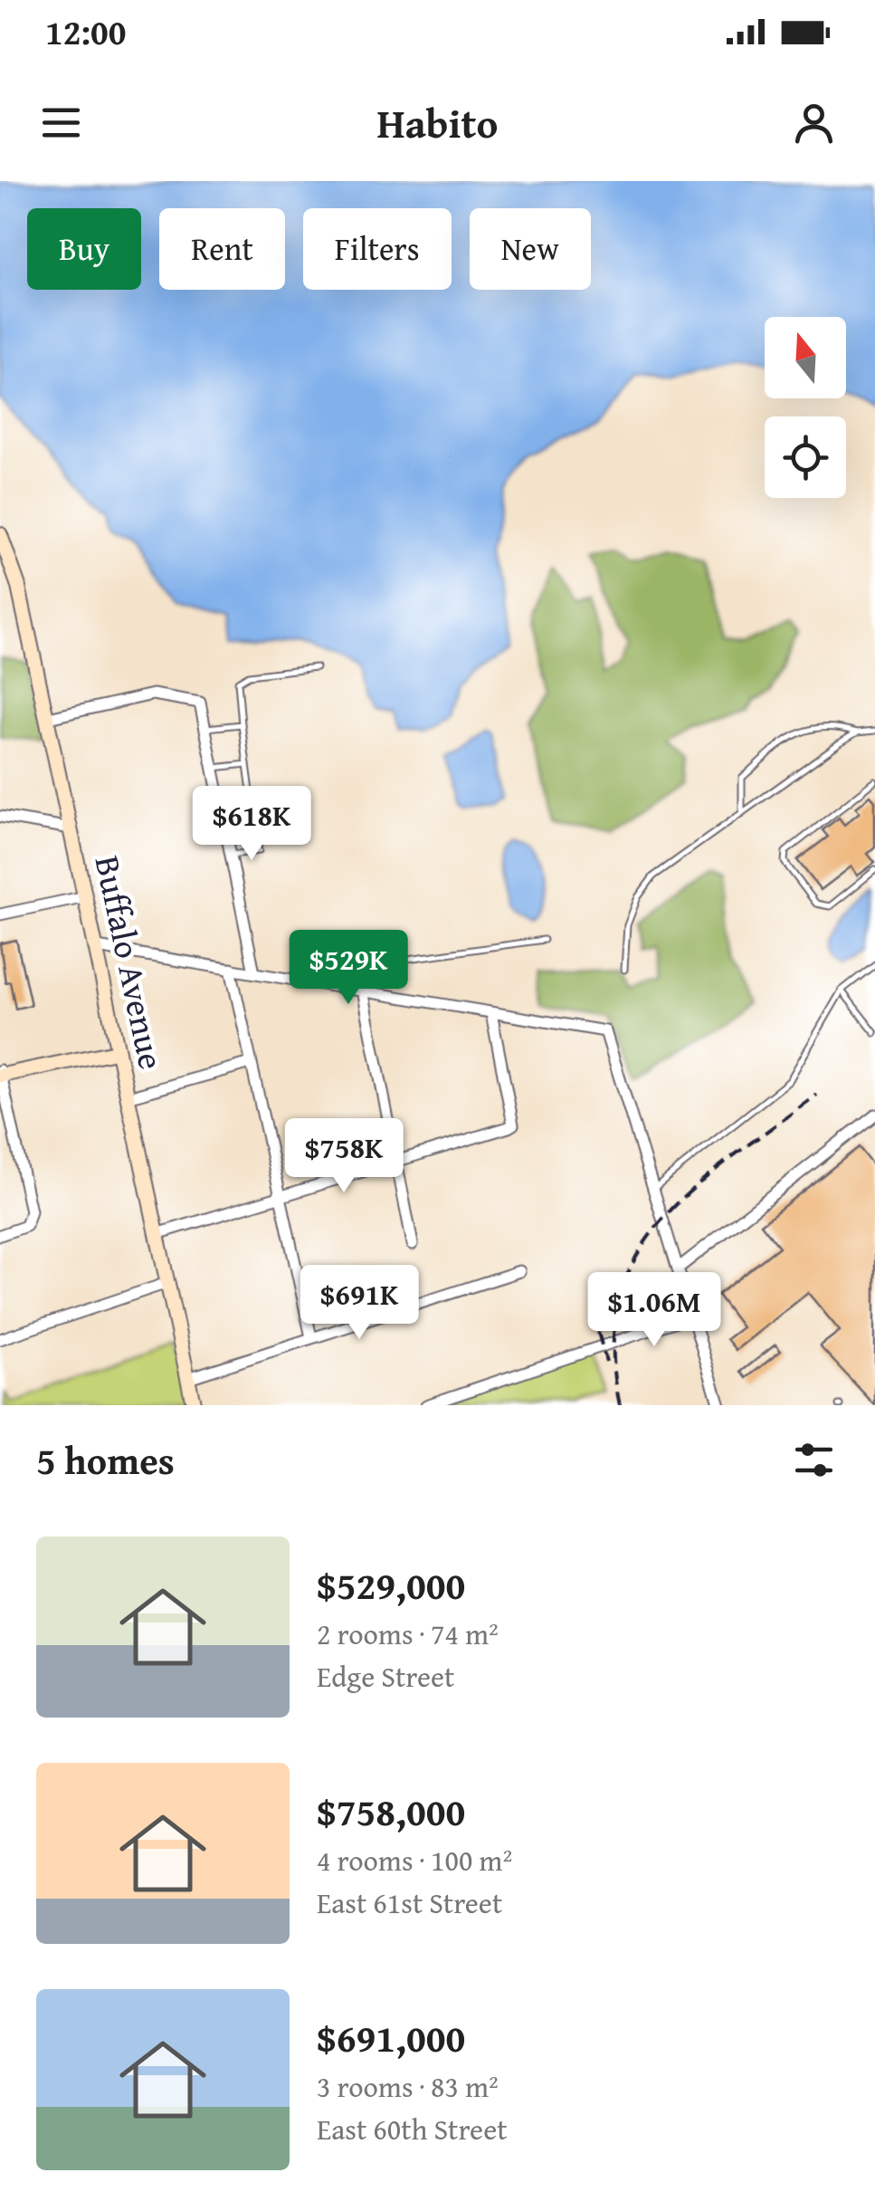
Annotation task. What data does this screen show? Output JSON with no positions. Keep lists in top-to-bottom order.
{
  "streets": {
    "street": ["Buffalo Avenue"]
  },
  "north": "top",
  "page": {
    "status": "12:00",
    "header": "Habito",
    "chip": [
      "Buy",
      "Rent",
      "Filters",
      "New"
    ],
    "price": [
      "$618K",
      "$529K",
      "$758K",
      "$691K",
      "$1.06M"
    ],
    "heading": "5 homes",
    "list": [
      {
        "name": "$529,000",
        "note": "2 rooms · 74 m² · Edge Street"
      },
      {
        "name": "$758,000",
        "note": "4 rooms · 100 m² · East 61st Street"
      },
      {
        "name": "$691,000",
        "note": "3 rooms · 83 m² · East 60th Street"
      }
    ]
  }
}
